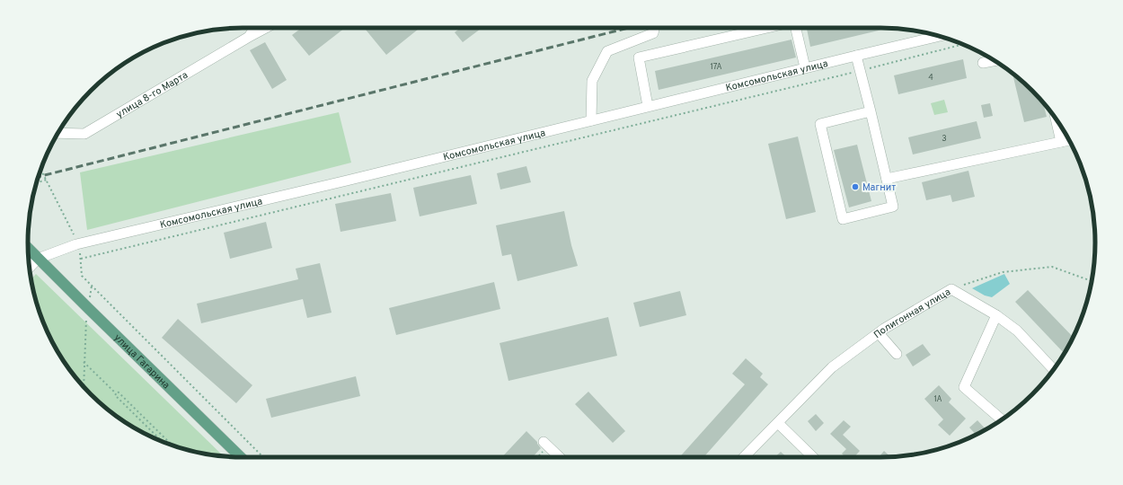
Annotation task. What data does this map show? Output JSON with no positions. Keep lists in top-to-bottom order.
{
  "streets": {
    "main road": ["улица Гагарина"],
    "street": ["Комсомольская улица", "улица 8-го Марта", "Полигонная улица"]
  },
  "crossings": [
    ["Комсомольская улица", "улица Гагарина"]
  ],
  "places": ["Магнит"],
  "house_numbers": [
    "17А",
    "4",
    "3",
    "1А"
  ]
}
